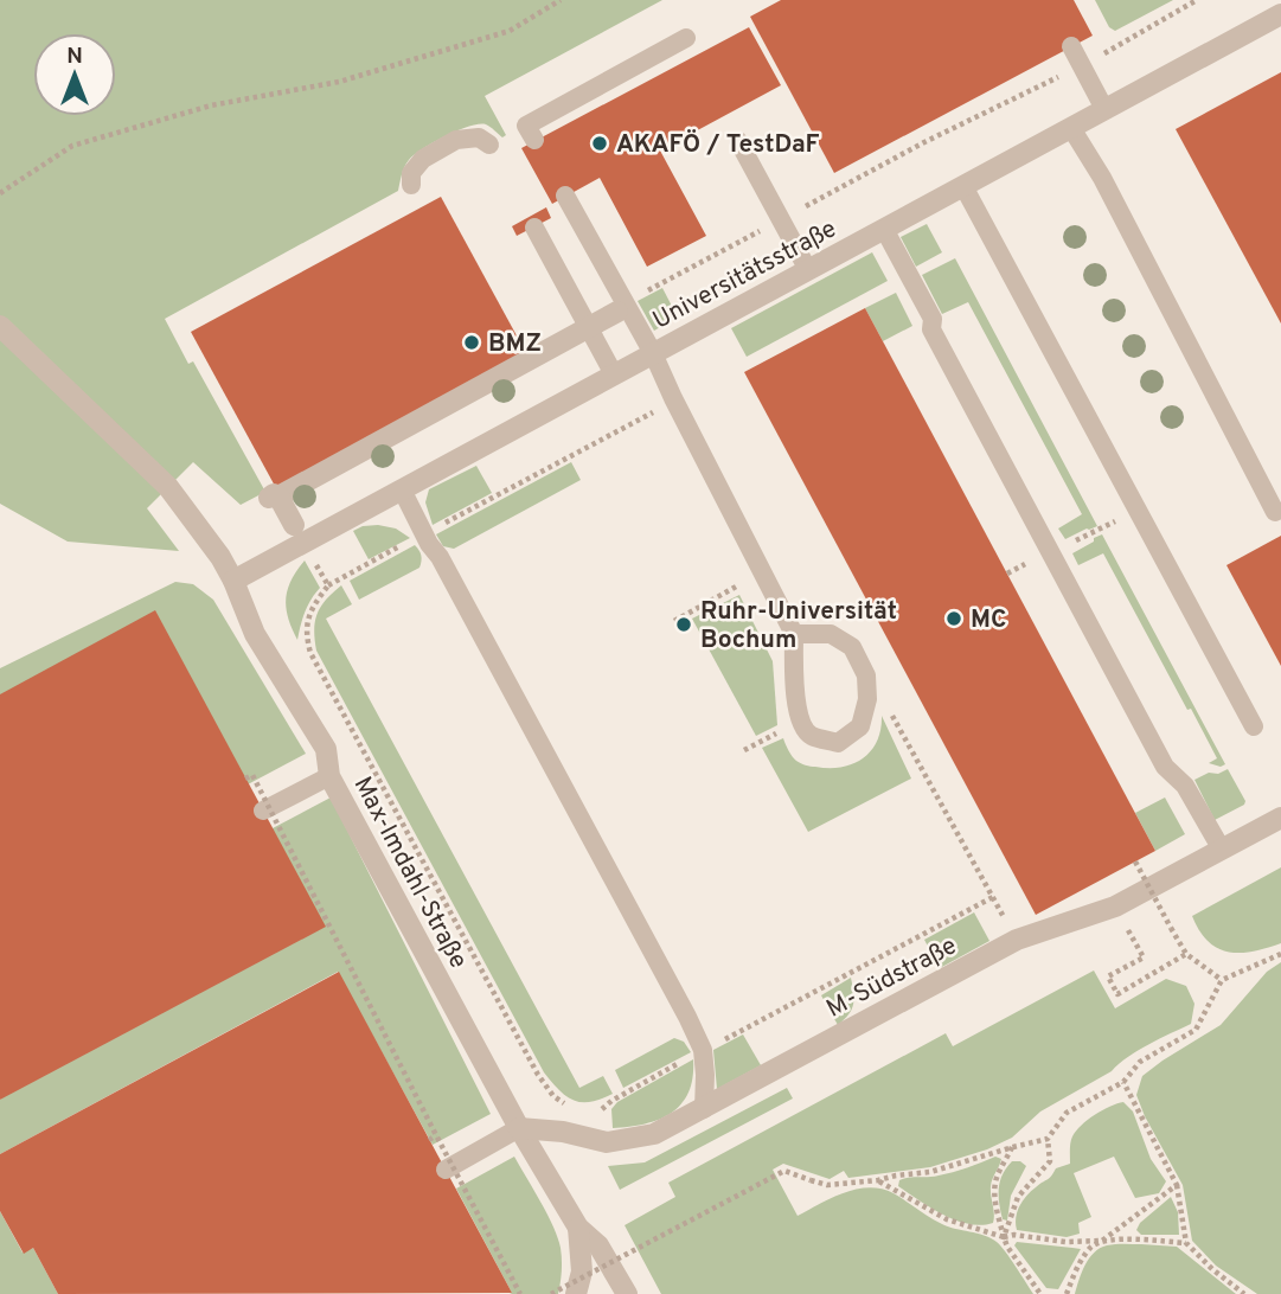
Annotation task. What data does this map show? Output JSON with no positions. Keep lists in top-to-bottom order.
{
  "streets": {
    "street": ["Universitätsstraße", "Max-Imdahl-Straße", "M-Südstraße"]
  },
  "crossings": [
    ["Universitätsstraße", "Max-Imdahl-Straße"],
    ["Max-Imdahl-Straße", "M-Südstraße"]
  ],
  "places": [
    "AKAFÖ / TestDaF",
    "BMZ",
    "MC",
    "Ruhr-Universität Bochum"
  ],
  "north": "top"
}
